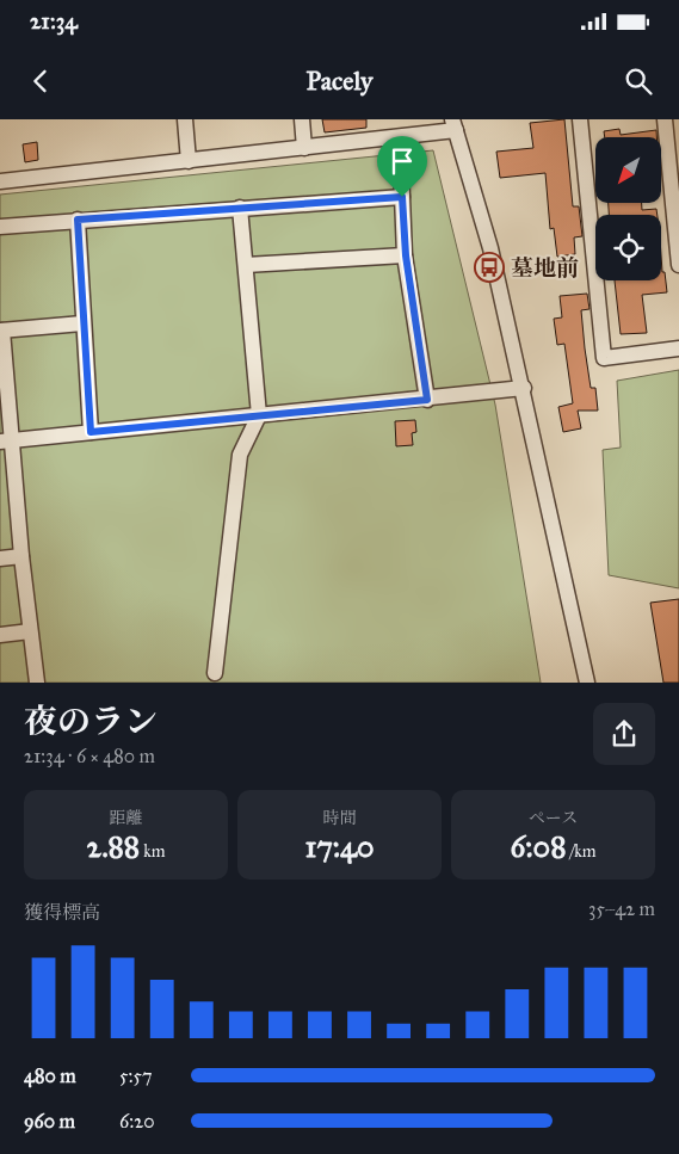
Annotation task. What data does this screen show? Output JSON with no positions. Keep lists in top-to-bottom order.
{
  "places": {
    "bus stop": ["墓地前"]
  },
  "north": "bottom left",
  "page": {
    "status": "21:34",
    "header": "Pacely",
    "heading": ["夜のラン", "21:34 · 6 × 480 m"],
    "stats": [
      ["距離", "2.88 km"],
      ["時間", "17:40"],
      ["ペース", "6:08 /km"]
    ],
    "chart": ["獲得標高", "35–42 m"],
    "list": [
      {
        "name": "480 m",
        "note": "5:57"
      },
      {
        "name": "960 m",
        "note": "6:20"
      }
    ]
  }
}
